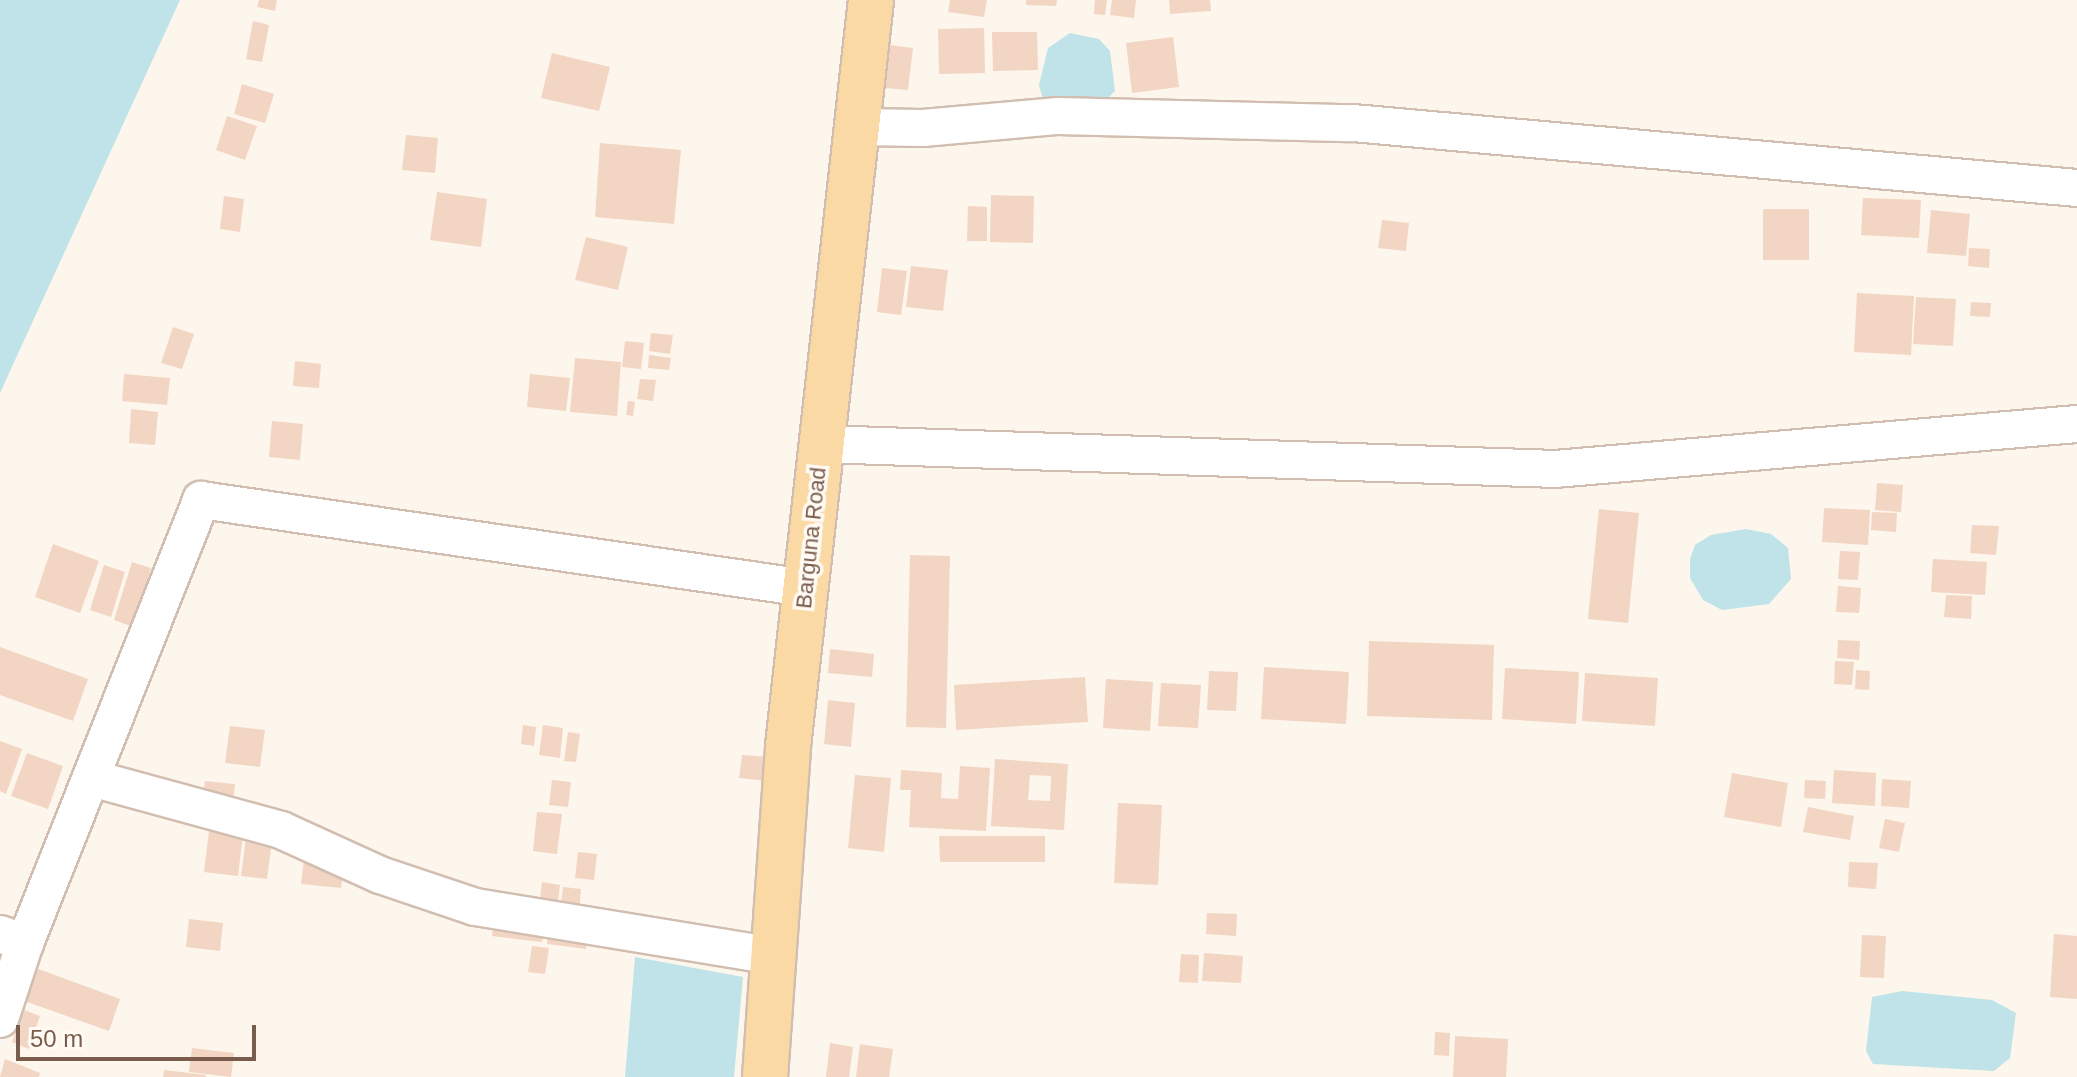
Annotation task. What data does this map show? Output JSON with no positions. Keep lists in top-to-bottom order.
{
  "streets": {
    "main road": ["Barguna Road"]
  },
  "scale_bar": "50 m"
}
